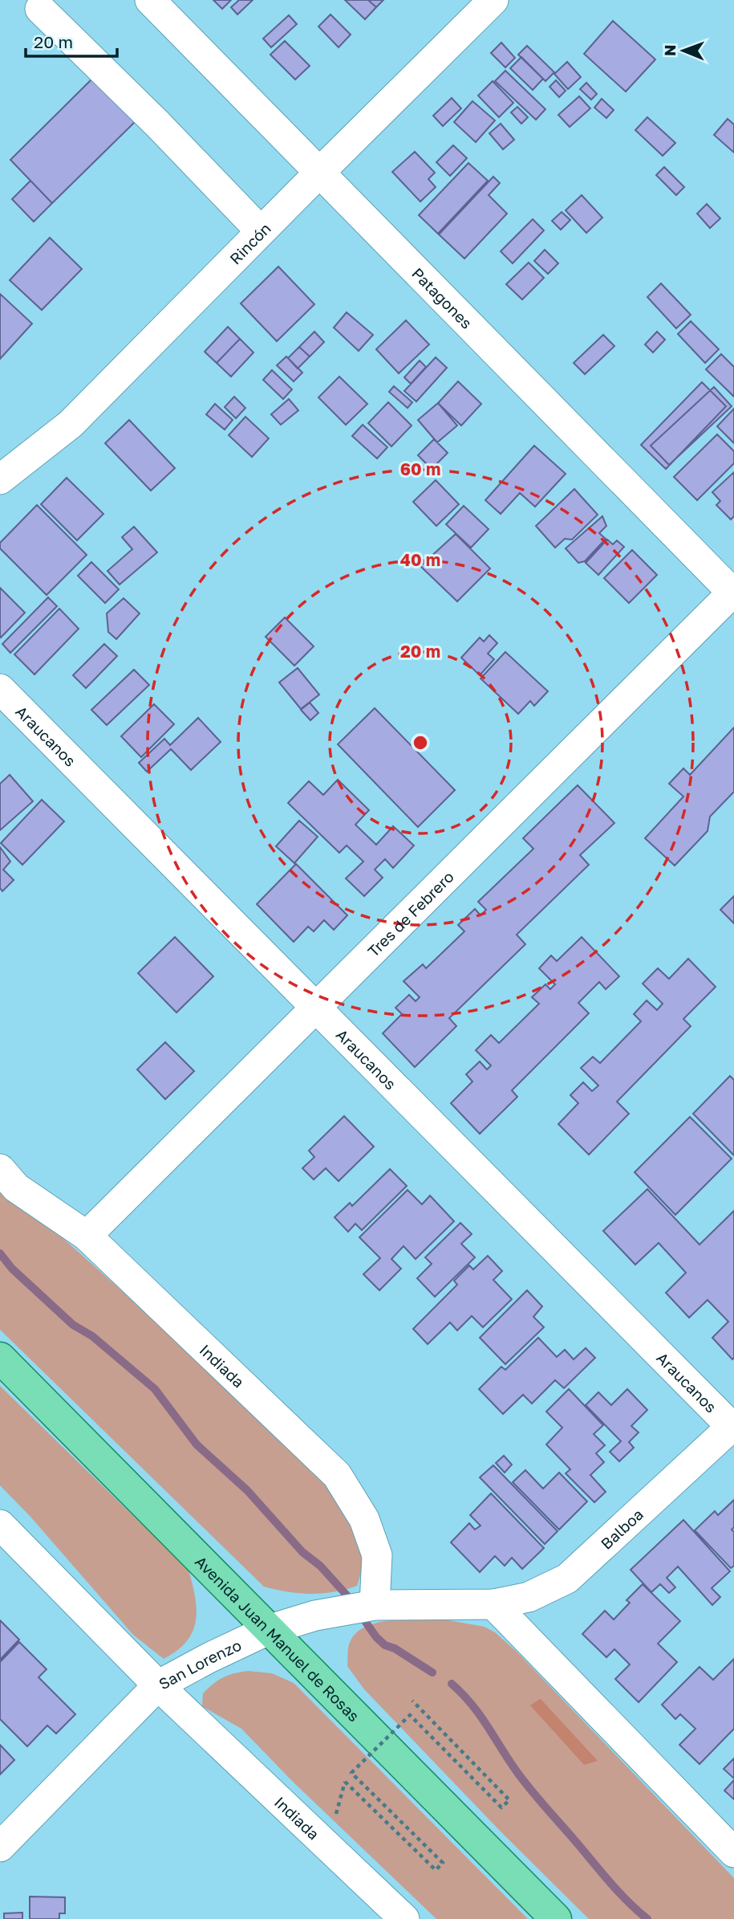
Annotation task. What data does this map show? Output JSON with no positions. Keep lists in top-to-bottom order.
{
  "streets": {
    "main road": ["Avenida Juan Manuel de Rosas"],
    "street": [
      "Rincón",
      "Patagones",
      "Araucanos",
      "Tres de Febrero",
      "Indiada",
      "Balboa",
      "San Lorenzo"
    ]
  },
  "crossings": [
    ["Rincón", "Patagones"],
    ["Patagones", "Tres de Febrero"],
    ["Araucanos", "Tres de Febrero"],
    ["Araucanos", "Balboa"],
    ["Tres de Febrero", "Indiada"],
    ["Indiada", "San Lorenzo"],
    ["Balboa", "San Lorenzo"],
    ["Avenida Juan Manuel de Rosas", "San Lorenzo"]
  ],
  "scale_bar": "20 m",
  "north": "left",
  "rings": ["60 m", "40 m", "20 m"]
}
